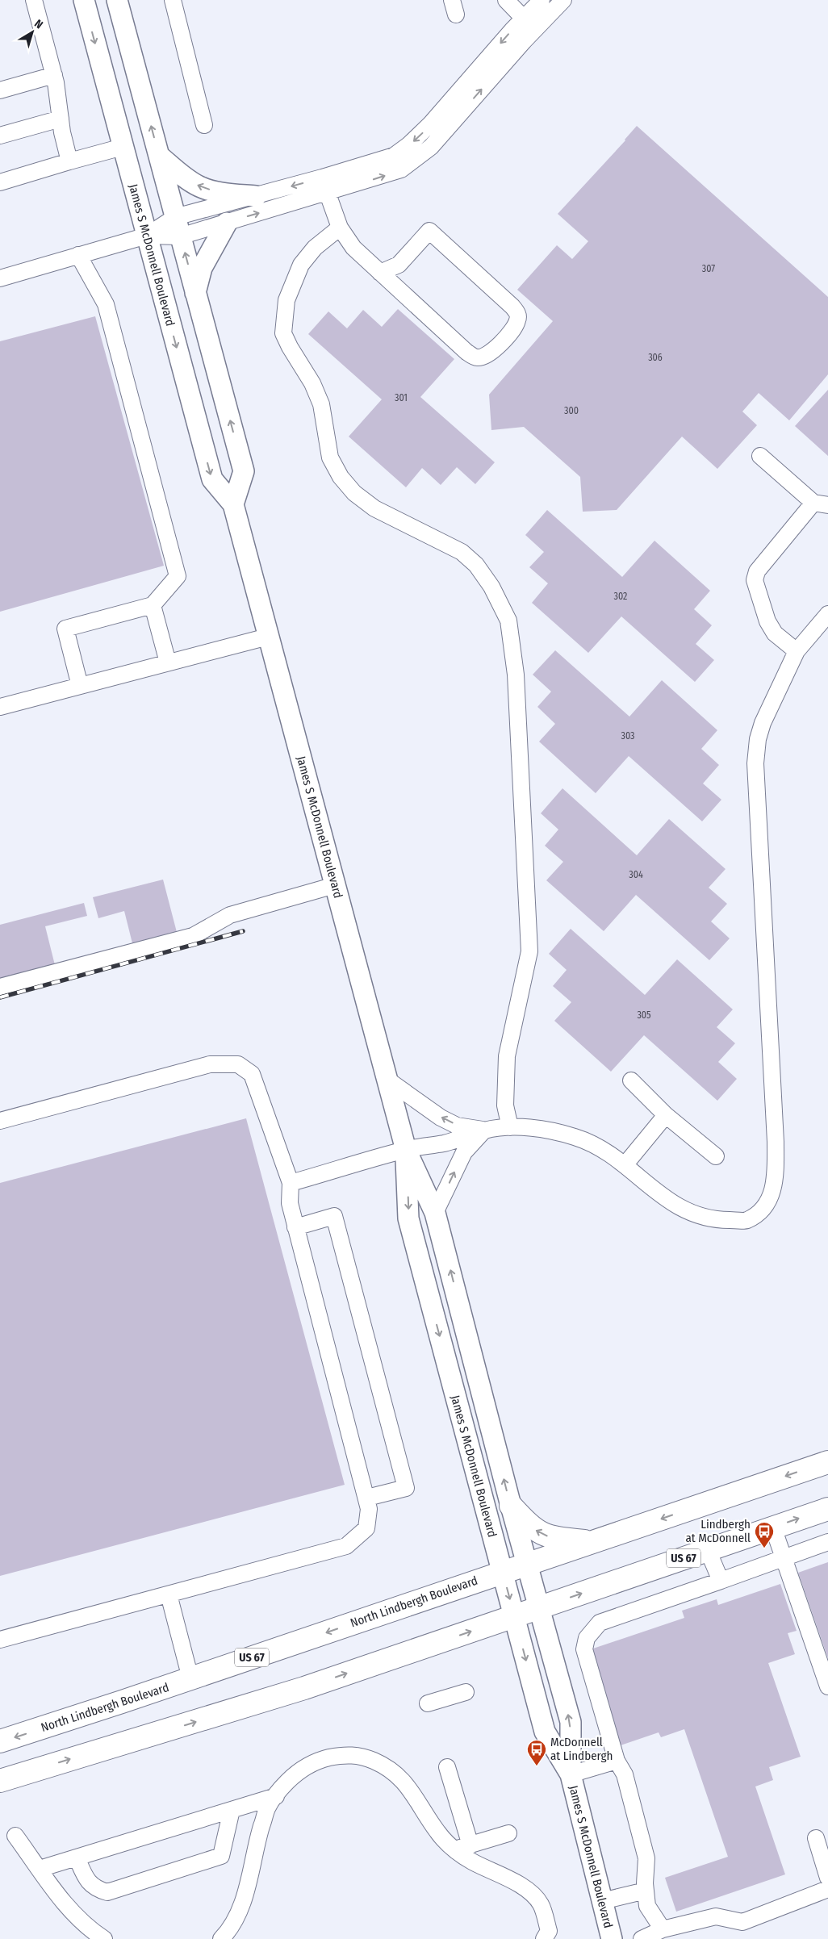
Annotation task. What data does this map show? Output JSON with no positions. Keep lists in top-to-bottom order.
{
  "streets": {
    "highway": ["US 67", "North Lindbergh Boulevard"],
    "main road": ["James S McDonnell Boulevard"]
  },
  "crossings": [
    ["James S McDonnell Boulevard", "US 67"],
    ["James S McDonnell Boulevard", "North Lindbergh Boulevard"]
  ],
  "places": {
    "bus stop": ["Lindbergh at McDonnell", "McDonnell at Lindbergh"]
  },
  "house_numbers": [
    "307",
    "306",
    "301",
    "300",
    "302",
    "303",
    "304",
    "305"
  ],
  "north": "top right"
}
